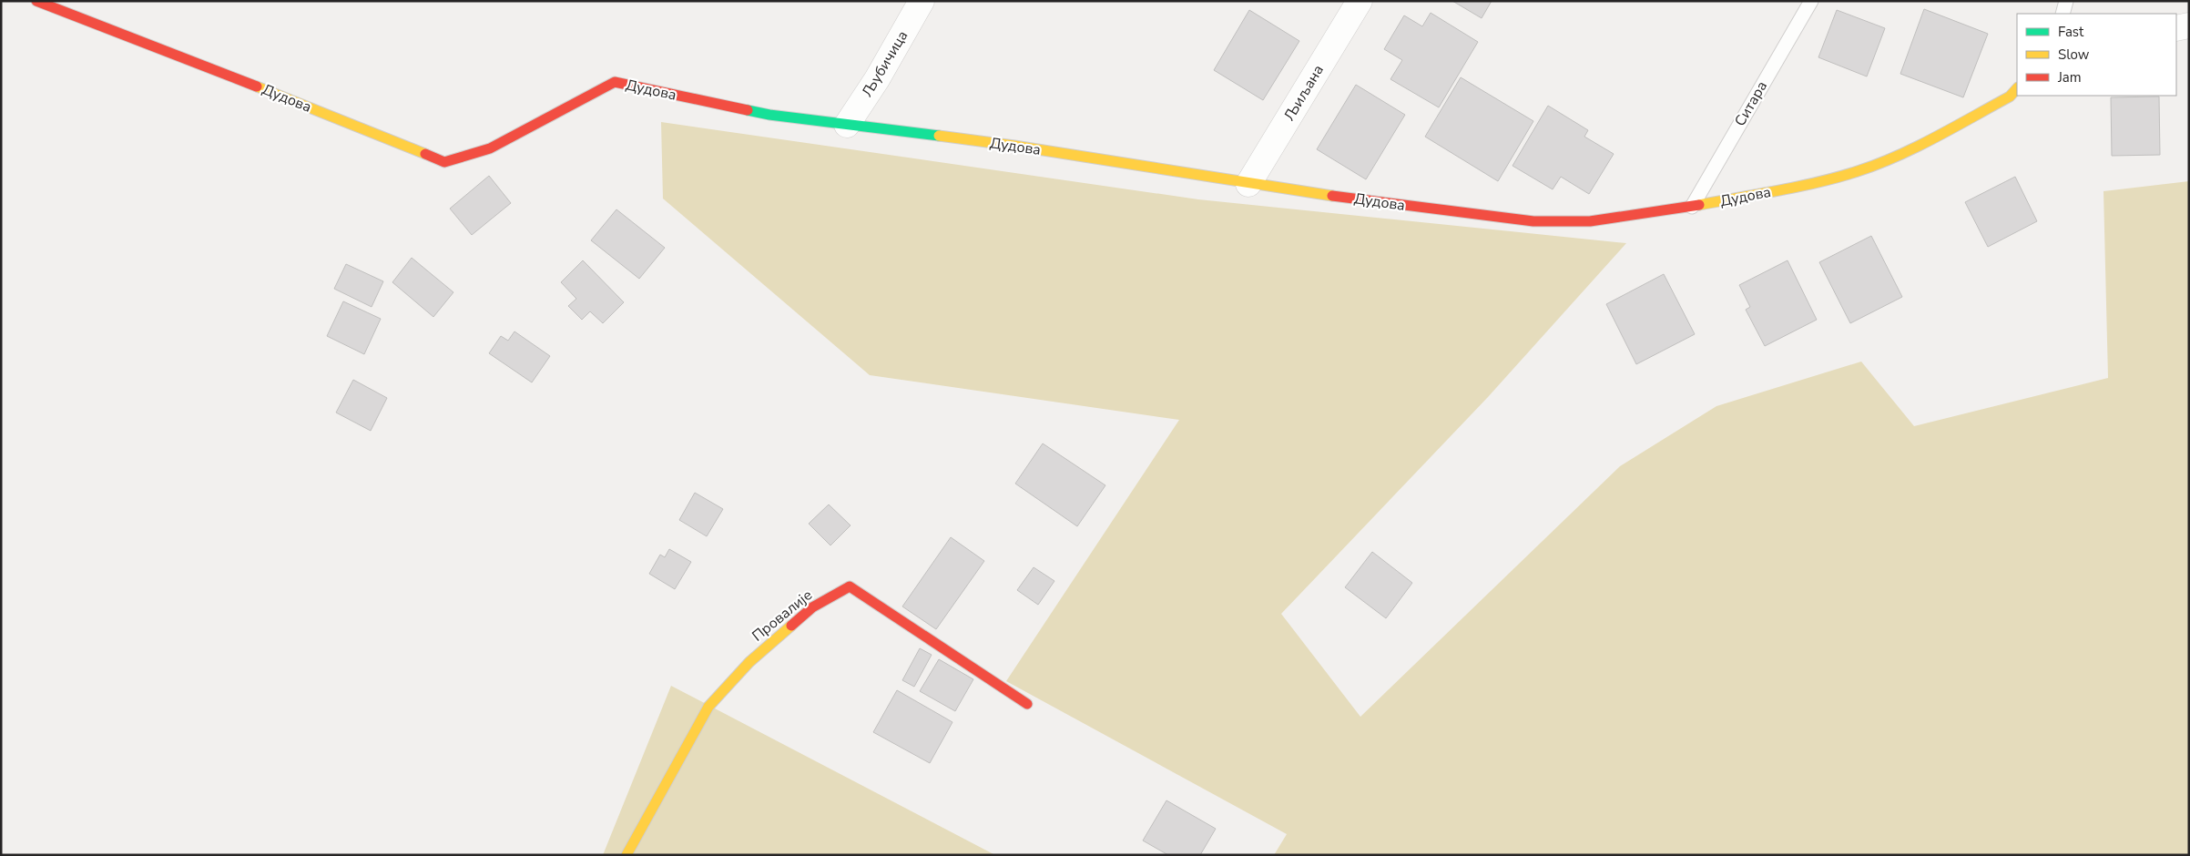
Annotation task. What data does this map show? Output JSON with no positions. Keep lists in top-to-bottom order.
{
  "streets": {
    "street": [
      "Љубичица",
      "Дудова",
      "Љиљана",
      "Провалије"
    ],
    "lane": ["Ситара"]
  },
  "crossings": [
    ["Љубичица", "Дудова"],
    ["Дудова", "Љиљана"],
    ["Дудова", "Ситара"]
  ],
  "legend": ["Fast", "Slow", "Jam"]
}
